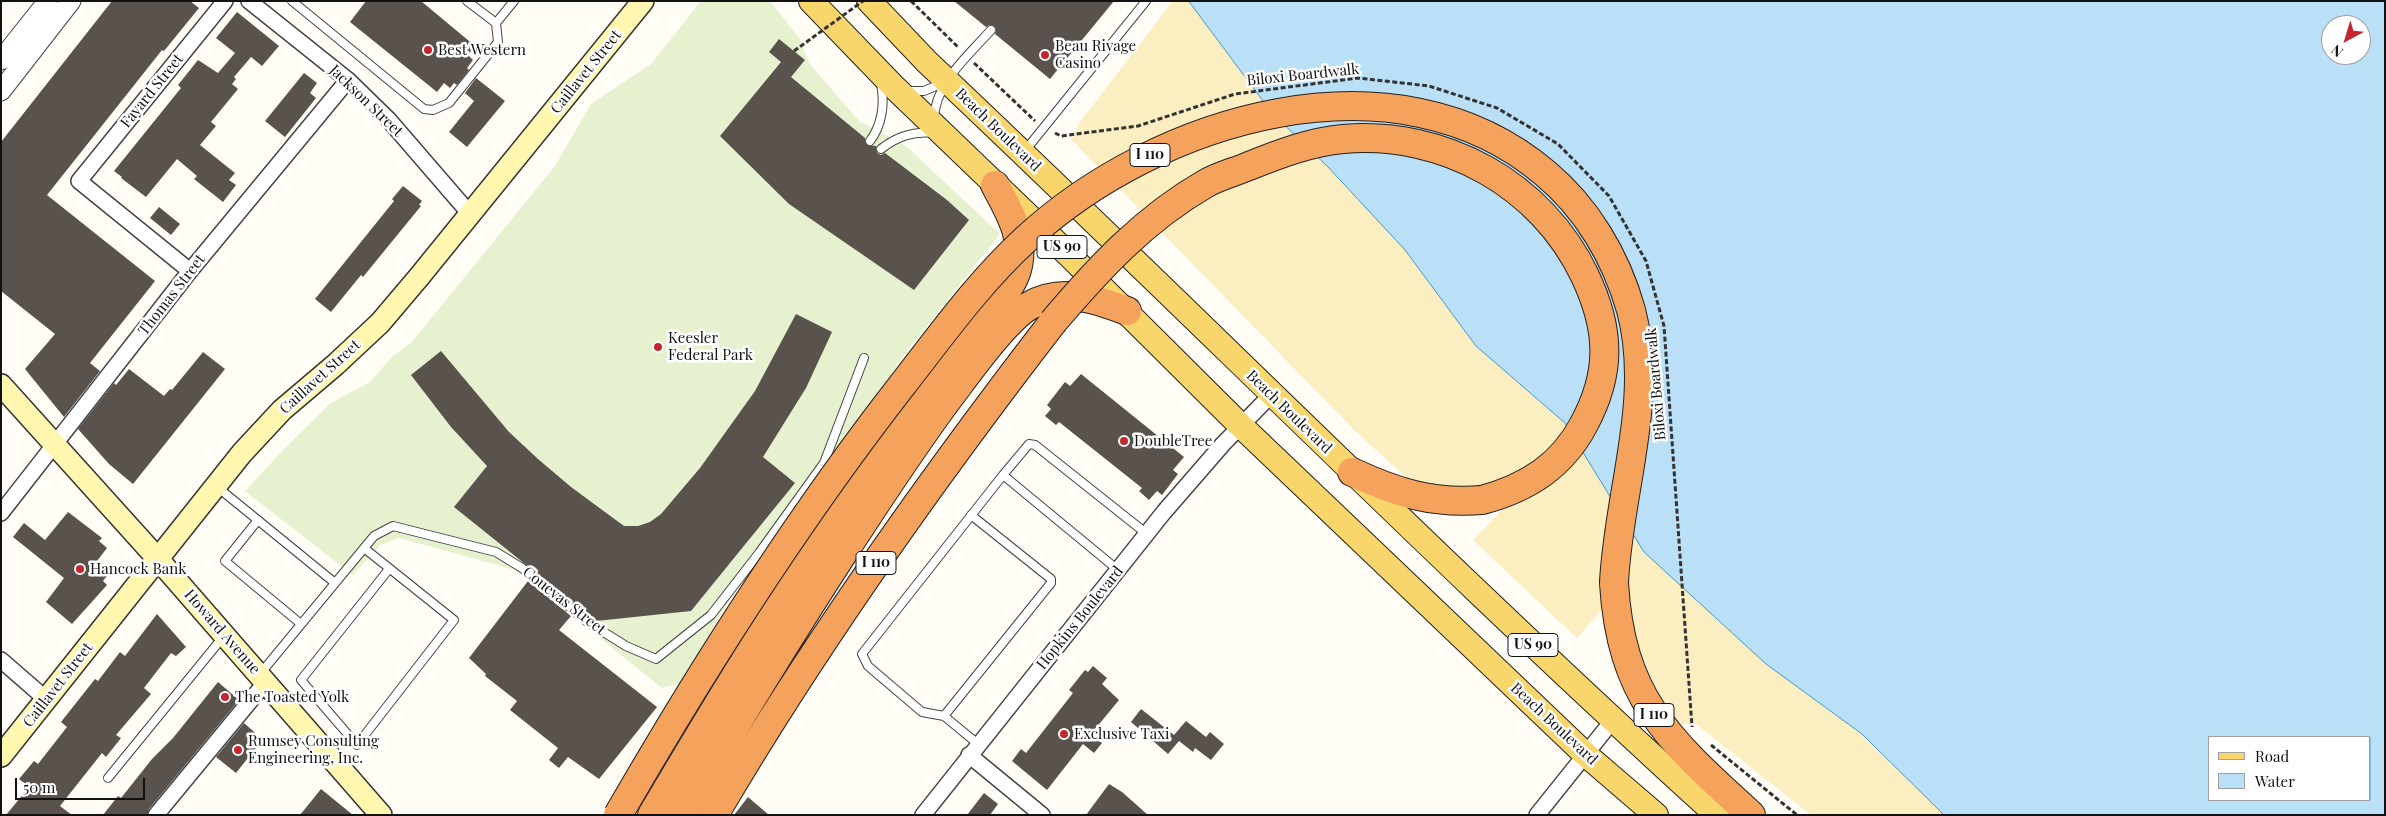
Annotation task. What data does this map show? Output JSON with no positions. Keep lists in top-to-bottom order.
{
  "streets": {
    "highway": ["I 110"],
    "main road": [
      "Caillavet Street",
      "Beach Boulevard",
      "US 90",
      "Howard Avenue"
    ],
    "street": [
      "Fayard Street",
      "Jackson Street",
      "Thomas Street",
      "Couevas Street",
      "Hopkins Boulevard"
    ],
    "path": ["Biloxi Boardwalk"]
  },
  "crossings": [
    ["Caillavet Street", "Jackson Street"],
    ["Caillavet Street", "Howard Avenue"],
    ["Fayard Street", "Thomas Street"],
    ["Jackson Street", "Thomas Street"],
    ["Beach Boulevard", "I 110"],
    ["Beach Boulevard", "Hopkins Boulevard"],
    ["Thomas Street", "Howard Avenue"],
    ["Couevas Street", "Howard Avenue"]
  ],
  "places": [
    "Best Western",
    "Beau Rivage Casino",
    "Keesler Federal Park",
    "DoubleTree",
    "Hancock Bank",
    "The Toasted Yolk",
    "Exclusive Taxi",
    "Rumsey Consulting Engineering, Inc."
  ],
  "legend": ["Road", "Water"],
  "scale_bar": "50 m",
  "north": "bottom left"
}
